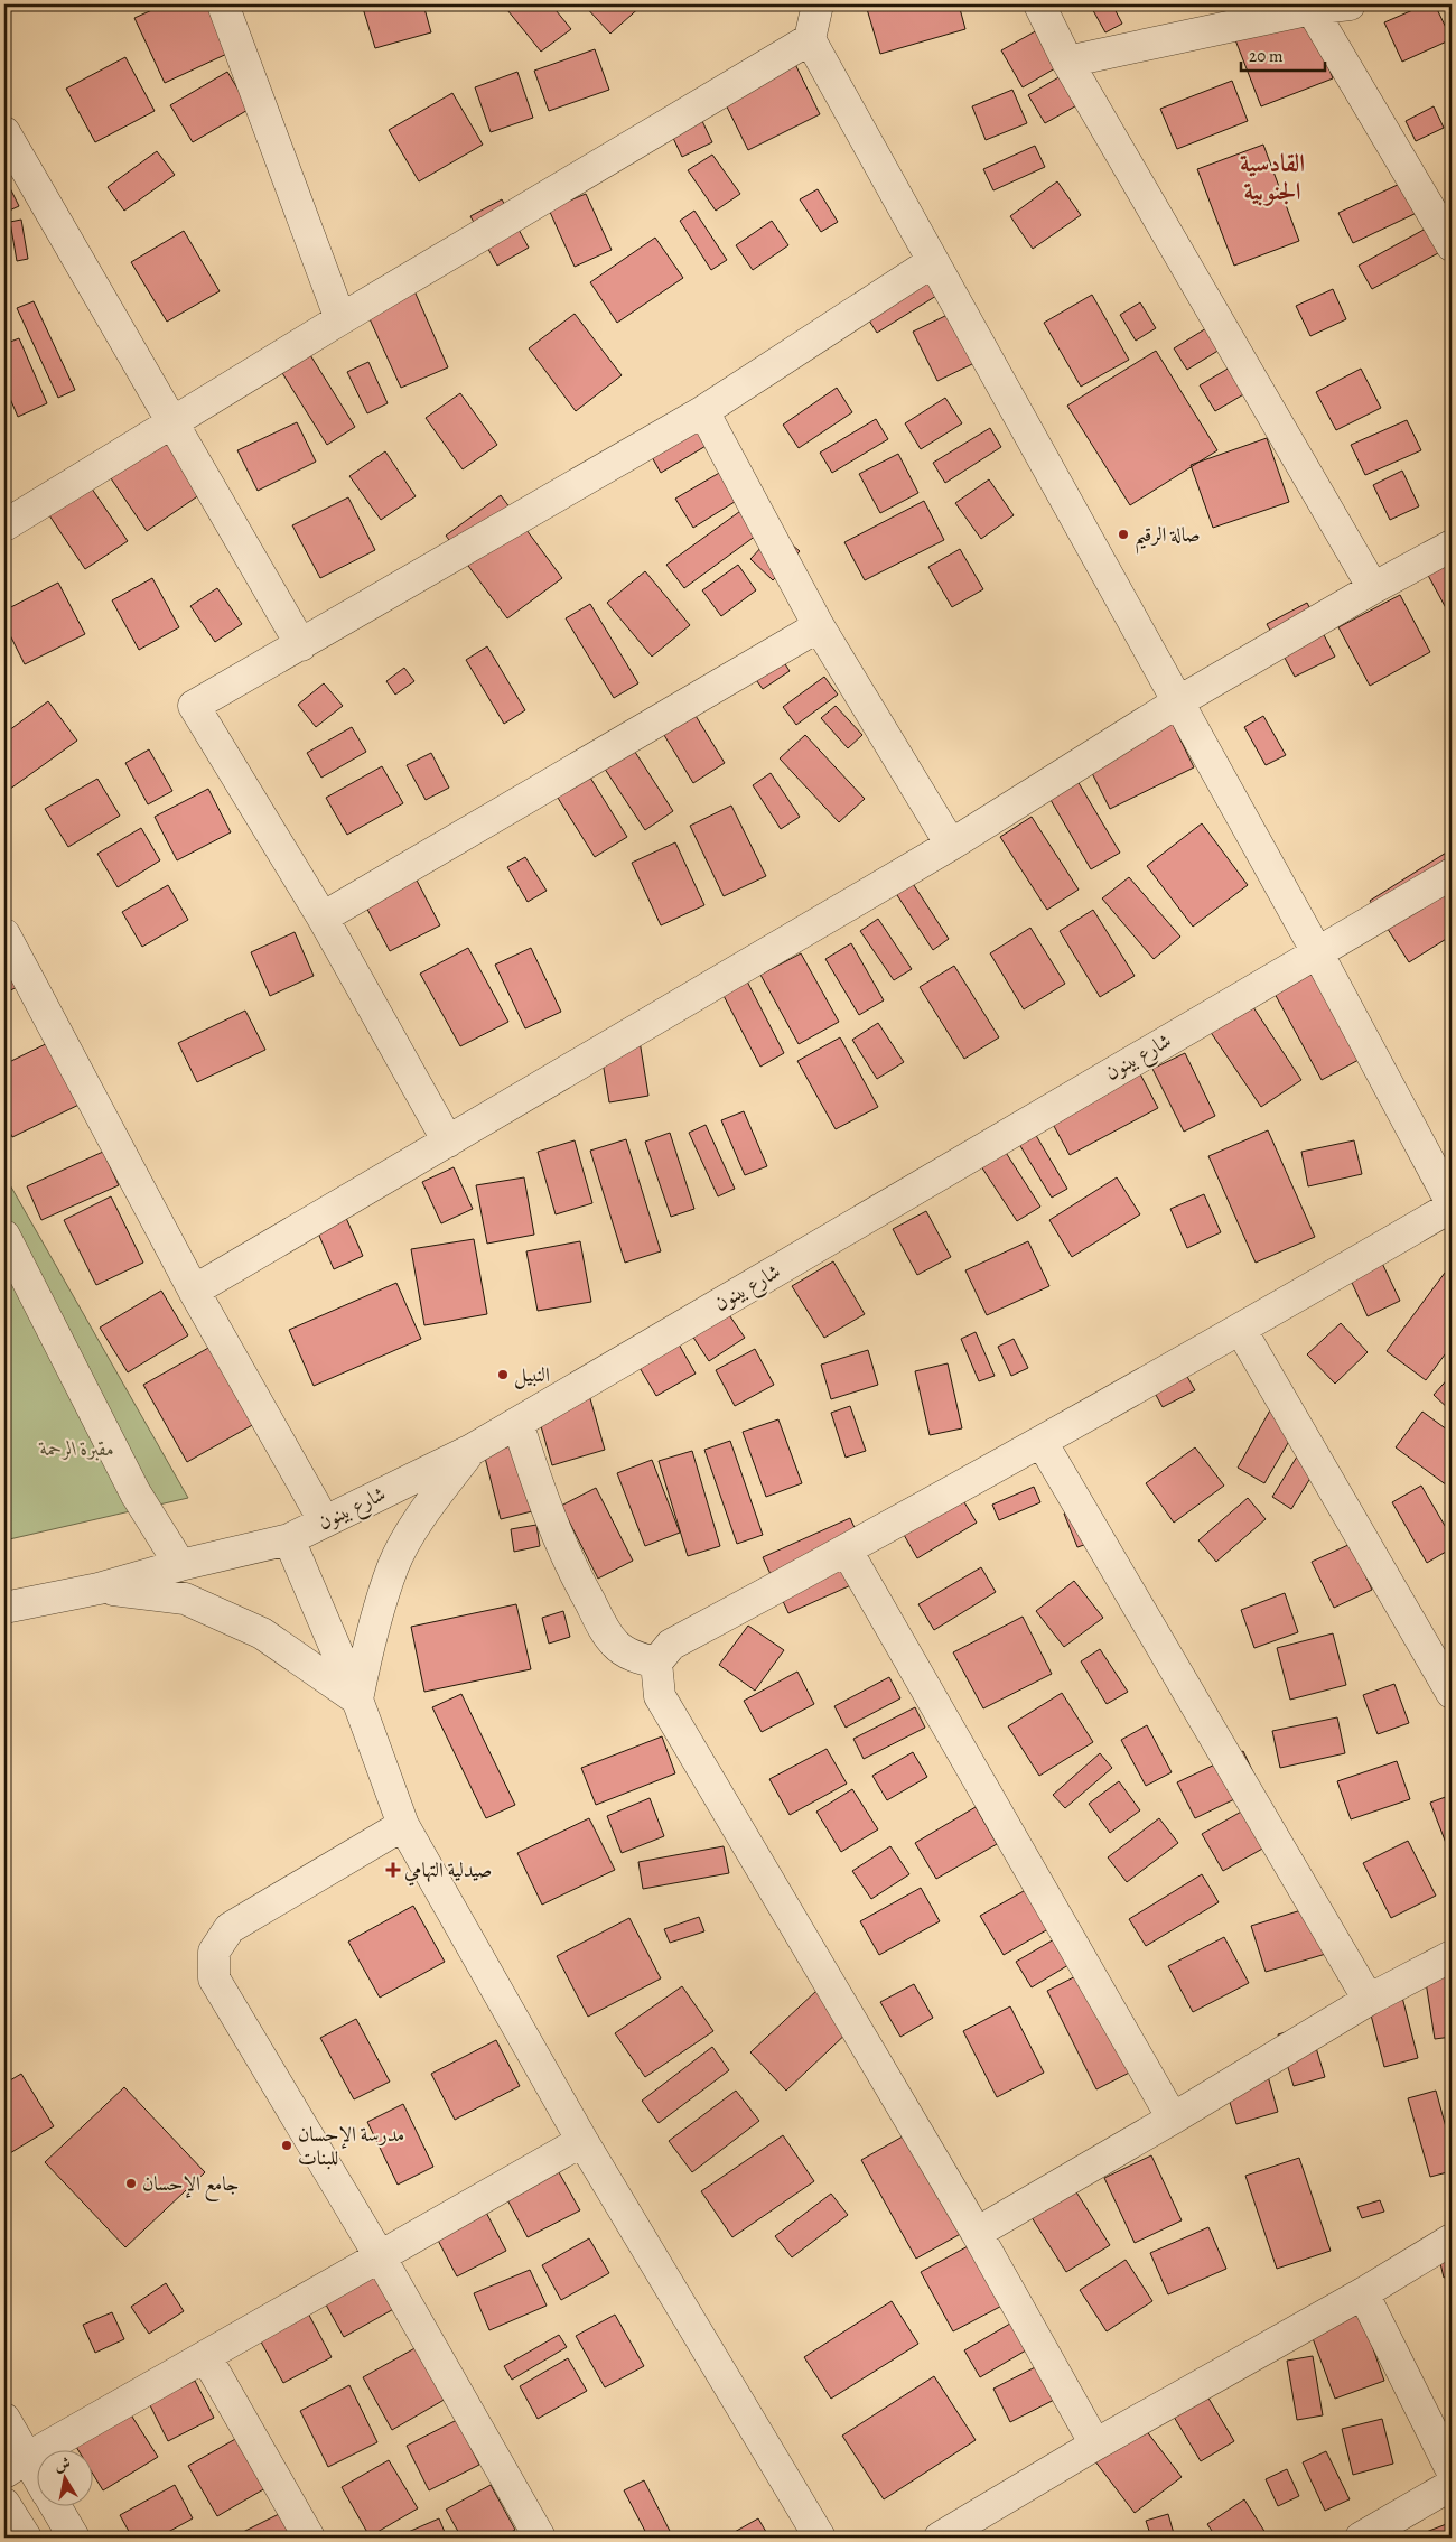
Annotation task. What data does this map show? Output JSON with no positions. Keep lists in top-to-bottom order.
{
  "streets": {
    "street": ["شارع بينون"]
  },
  "districts": ["القادسية الجنوبية"],
  "parks": ["مقبرة الرحمة"],
  "places": {
    "other": [
      "صالة الرقيم",
      "النبيل",
      "مدرسة الإحسان للبنات",
      "جامع الإحسان"
    ],
    "health": ["صيدلية التهامي"]
  },
  "scale_bar": "20 m",
  "north": "top"
}
